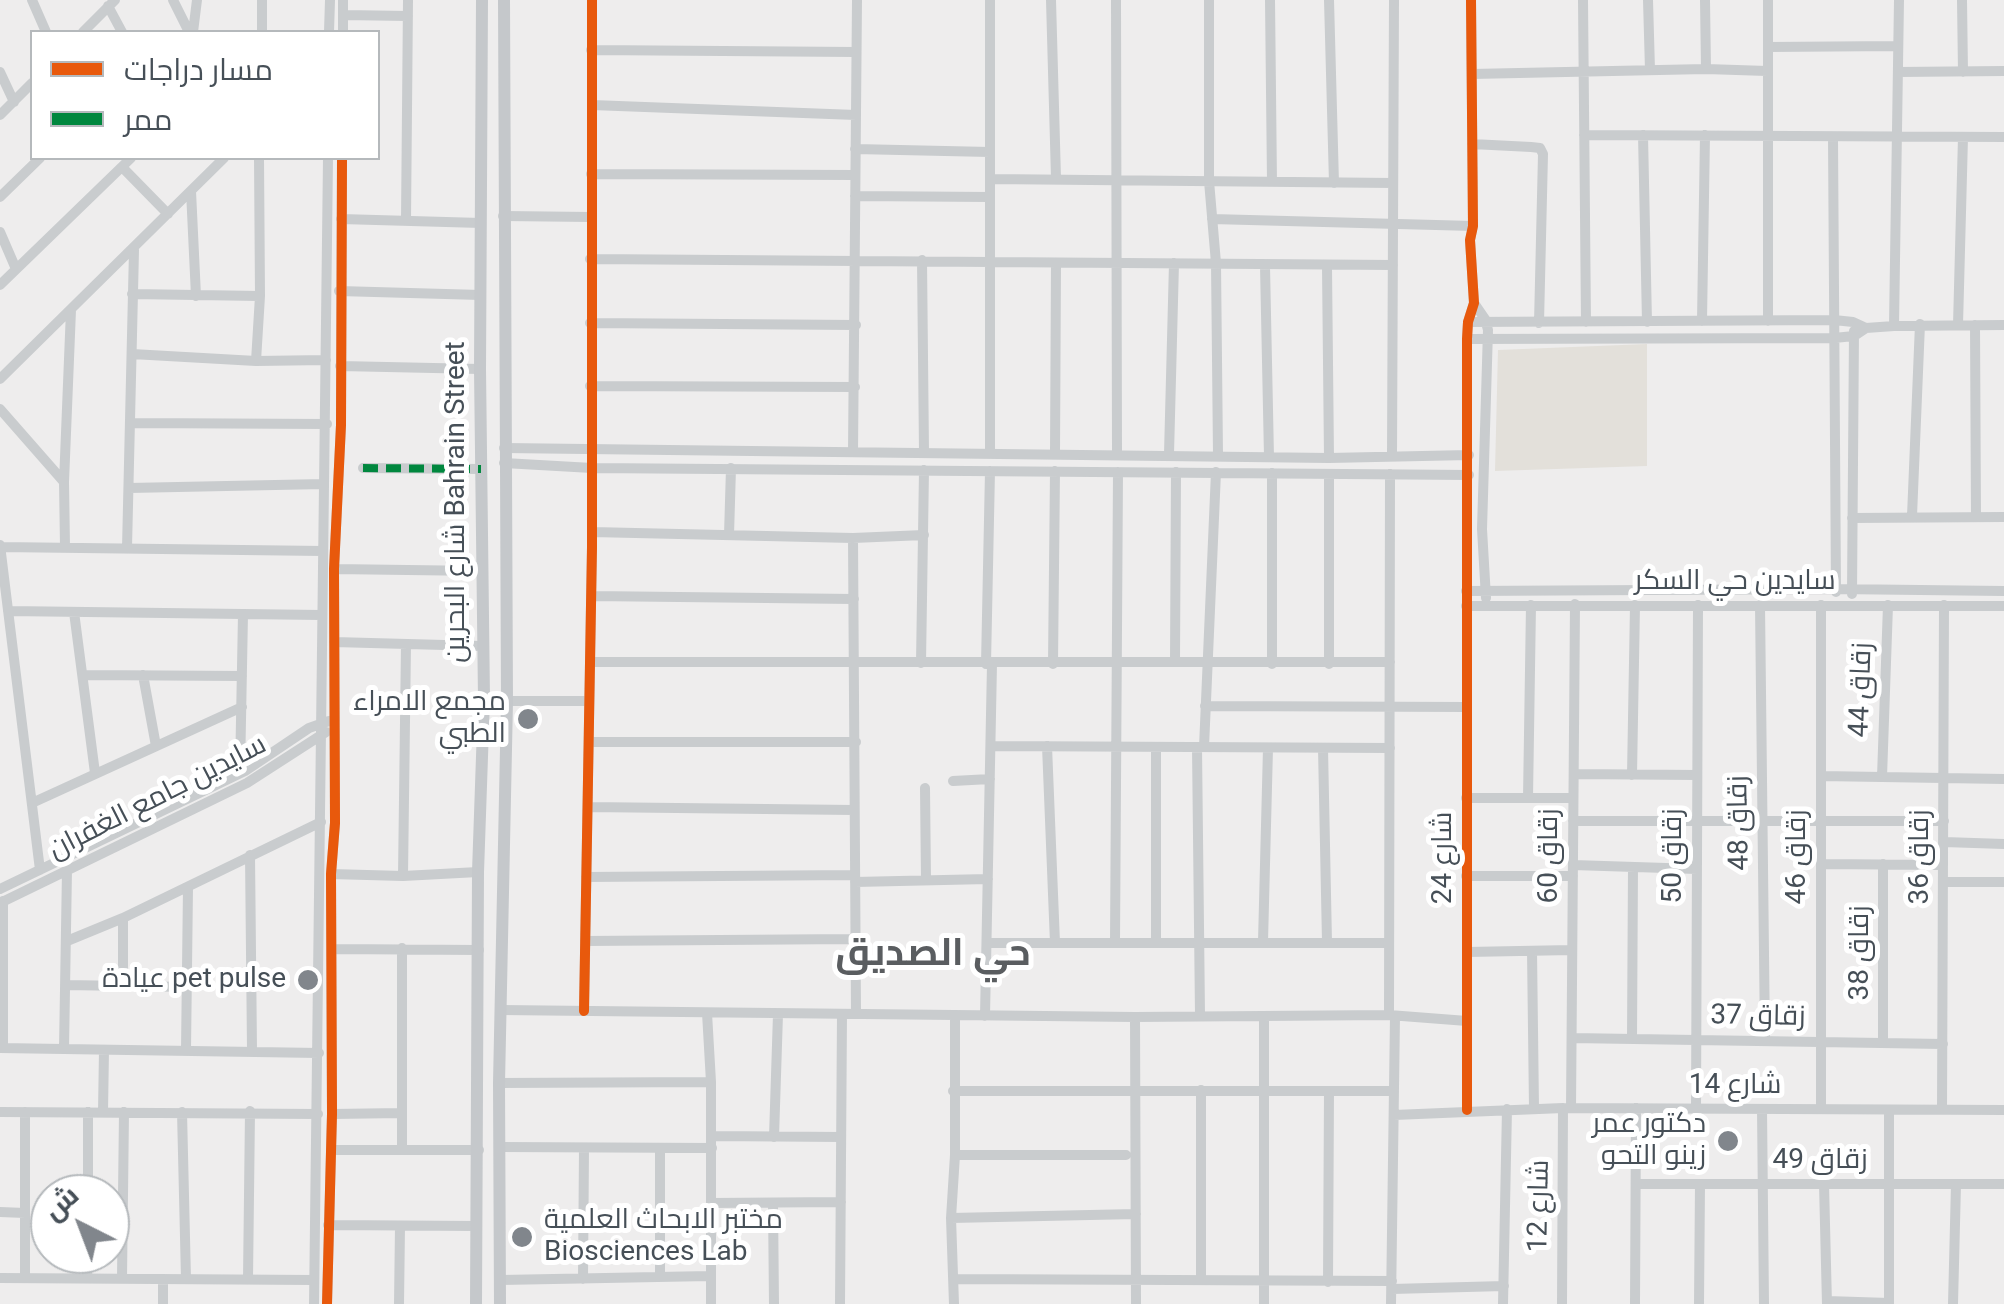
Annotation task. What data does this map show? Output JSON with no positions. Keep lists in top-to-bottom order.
{
  "streets": {
    "main road": ["شارع البحرين Bahrain Street"],
    "street": [
      "سايدين حي السكر",
      "زقاق 44",
      "سايدين جامع الغفران",
      "زقاق 48",
      "زقاق 60",
      "زقاق 50",
      "زقاق 46",
      "زقاق 36",
      "شارع 24",
      "زقاق 38",
      "زقاق 37",
      "شارع 14",
      "زقاق 49",
      "شارع 12"
    ]
  },
  "crossings": [
    ["سايدين حي السكر", "زقاق 44"],
    ["سايدين حي السكر", "زقاق 48"],
    ["سايدين حي السكر", "زقاق 60"],
    ["سايدين حي السكر", "زقاق 50"],
    ["سايدين حي السكر", "زقاق 46"],
    ["سايدين حي السكر", "زقاق 36"],
    ["سايدين حي السكر", "شارع 24"],
    ["زقاق 48", "زقاق 37"],
    ["زقاق 60", "زقاق 37"],
    ["زقاق 60", "شارع 14"],
    ["زقاق 60", "شارع 12"],
    ["زقاق 50", "زقاق 37"],
    ["زقاق 50", "شارع 14"],
    ["زقاق 46", "زقاق 37"],
    ["زقاق 46", "شارع 14"],
    ["زقاق 36", "زقاق 37"],
    ["زقاق 36", "شارع 14"],
    ["شارع 24", "شارع 14"],
    ["زقاق 38", "زقاق 37"],
    ["شارع 14", "شارع 12"]
  ],
  "districts": ["حي الصديق"],
  "places": [
    "مجمع الامراء الطبي",
    "عيادة pet pulse",
    "دكتور عمر زينو التحو",
    "مختبر الابحاث العلمية Biosciences Lab"
  ],
  "legend": ["مسار دراجات", "ممر"],
  "north": "top left"
}
